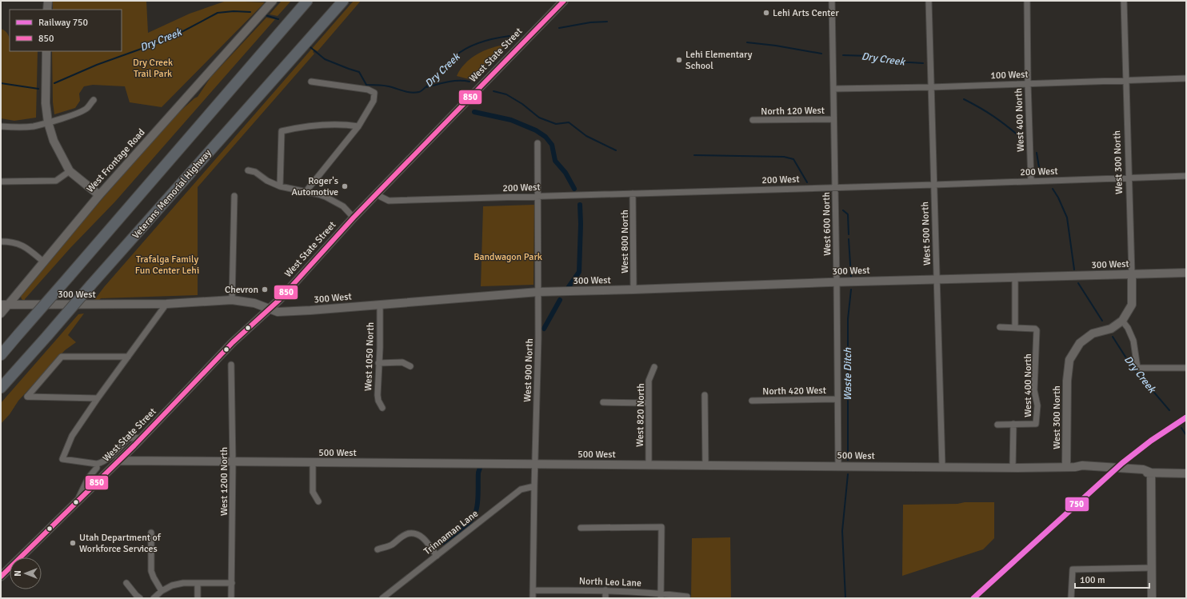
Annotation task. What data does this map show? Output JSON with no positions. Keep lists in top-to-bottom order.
{
  "streets": {
    "highway": ["Veterans Memorial Highway"],
    "street": [
      "West State Street",
      "100 West",
      "North 120 West",
      "West 400 North",
      "West Frontage Road",
      "West 300 North",
      "200 West",
      "West 600 North",
      "West 500 North",
      "West 800 North",
      "300 West",
      "West 1050 North",
      "West 900 North",
      "North 420 West",
      "West 820 North",
      "500 West",
      "West 1200 North",
      "Trinnaman Lane",
      "North Leo Lane"
    ]
  },
  "crossings": [
    ["West State Street", "200 West"],
    ["West State Street", "300 West"],
    ["West State Street", "500 West"],
    ["100 West", "West 400 North"],
    ["100 West", "West 300 North"],
    ["100 West", "West 600 North"],
    ["100 West", "West 500 North"],
    ["North 120 West", "West 600 North"],
    ["West 400 North", "200 West"],
    ["West Frontage Road", "300 West"],
    ["West 300 North", "200 West"],
    ["West 300 North", "300 West"],
    ["West 300 North", "500 West"],
    ["200 West", "West 600 North"],
    ["200 West", "West 500 North"],
    ["200 West", "West 800 North"],
    ["200 West", "West 900 North"],
    ["West 600 North", "300 West"],
    ["West 600 North", "North 420 West"],
    ["West 600 North", "500 West"],
    ["West 500 North", "300 West"],
    ["West 500 North", "500 West"],
    ["West 800 North", "300 West"],
    ["300 West", "West 1050 North"],
    ["300 West", "West 900 North"],
    ["West 900 North", "500 West"],
    ["West 900 North", "Trinnaman Lane"],
    ["West 900 North", "North Leo Lane"],
    ["West 820 North", "500 West"],
    ["500 West", "West 1200 North"]
  ],
  "water": ["Dry Creek", "Waste Ditch"],
  "parks": ["Dry Creek Trail Park", "Bandwagon Park", "Trafalga Family Fun Center Lehi"],
  "places": [
    "Lehi Arts Center",
    "Lehi Elementary School",
    "Roger's Automotive",
    "Chevron",
    "Utah Department of Workforce Services"
  ],
  "lines": ["transit line 850", "rail line 750"],
  "legend": ["Railway 750", "850"],
  "scale_bar": "100 m",
  "north": "left"
}
